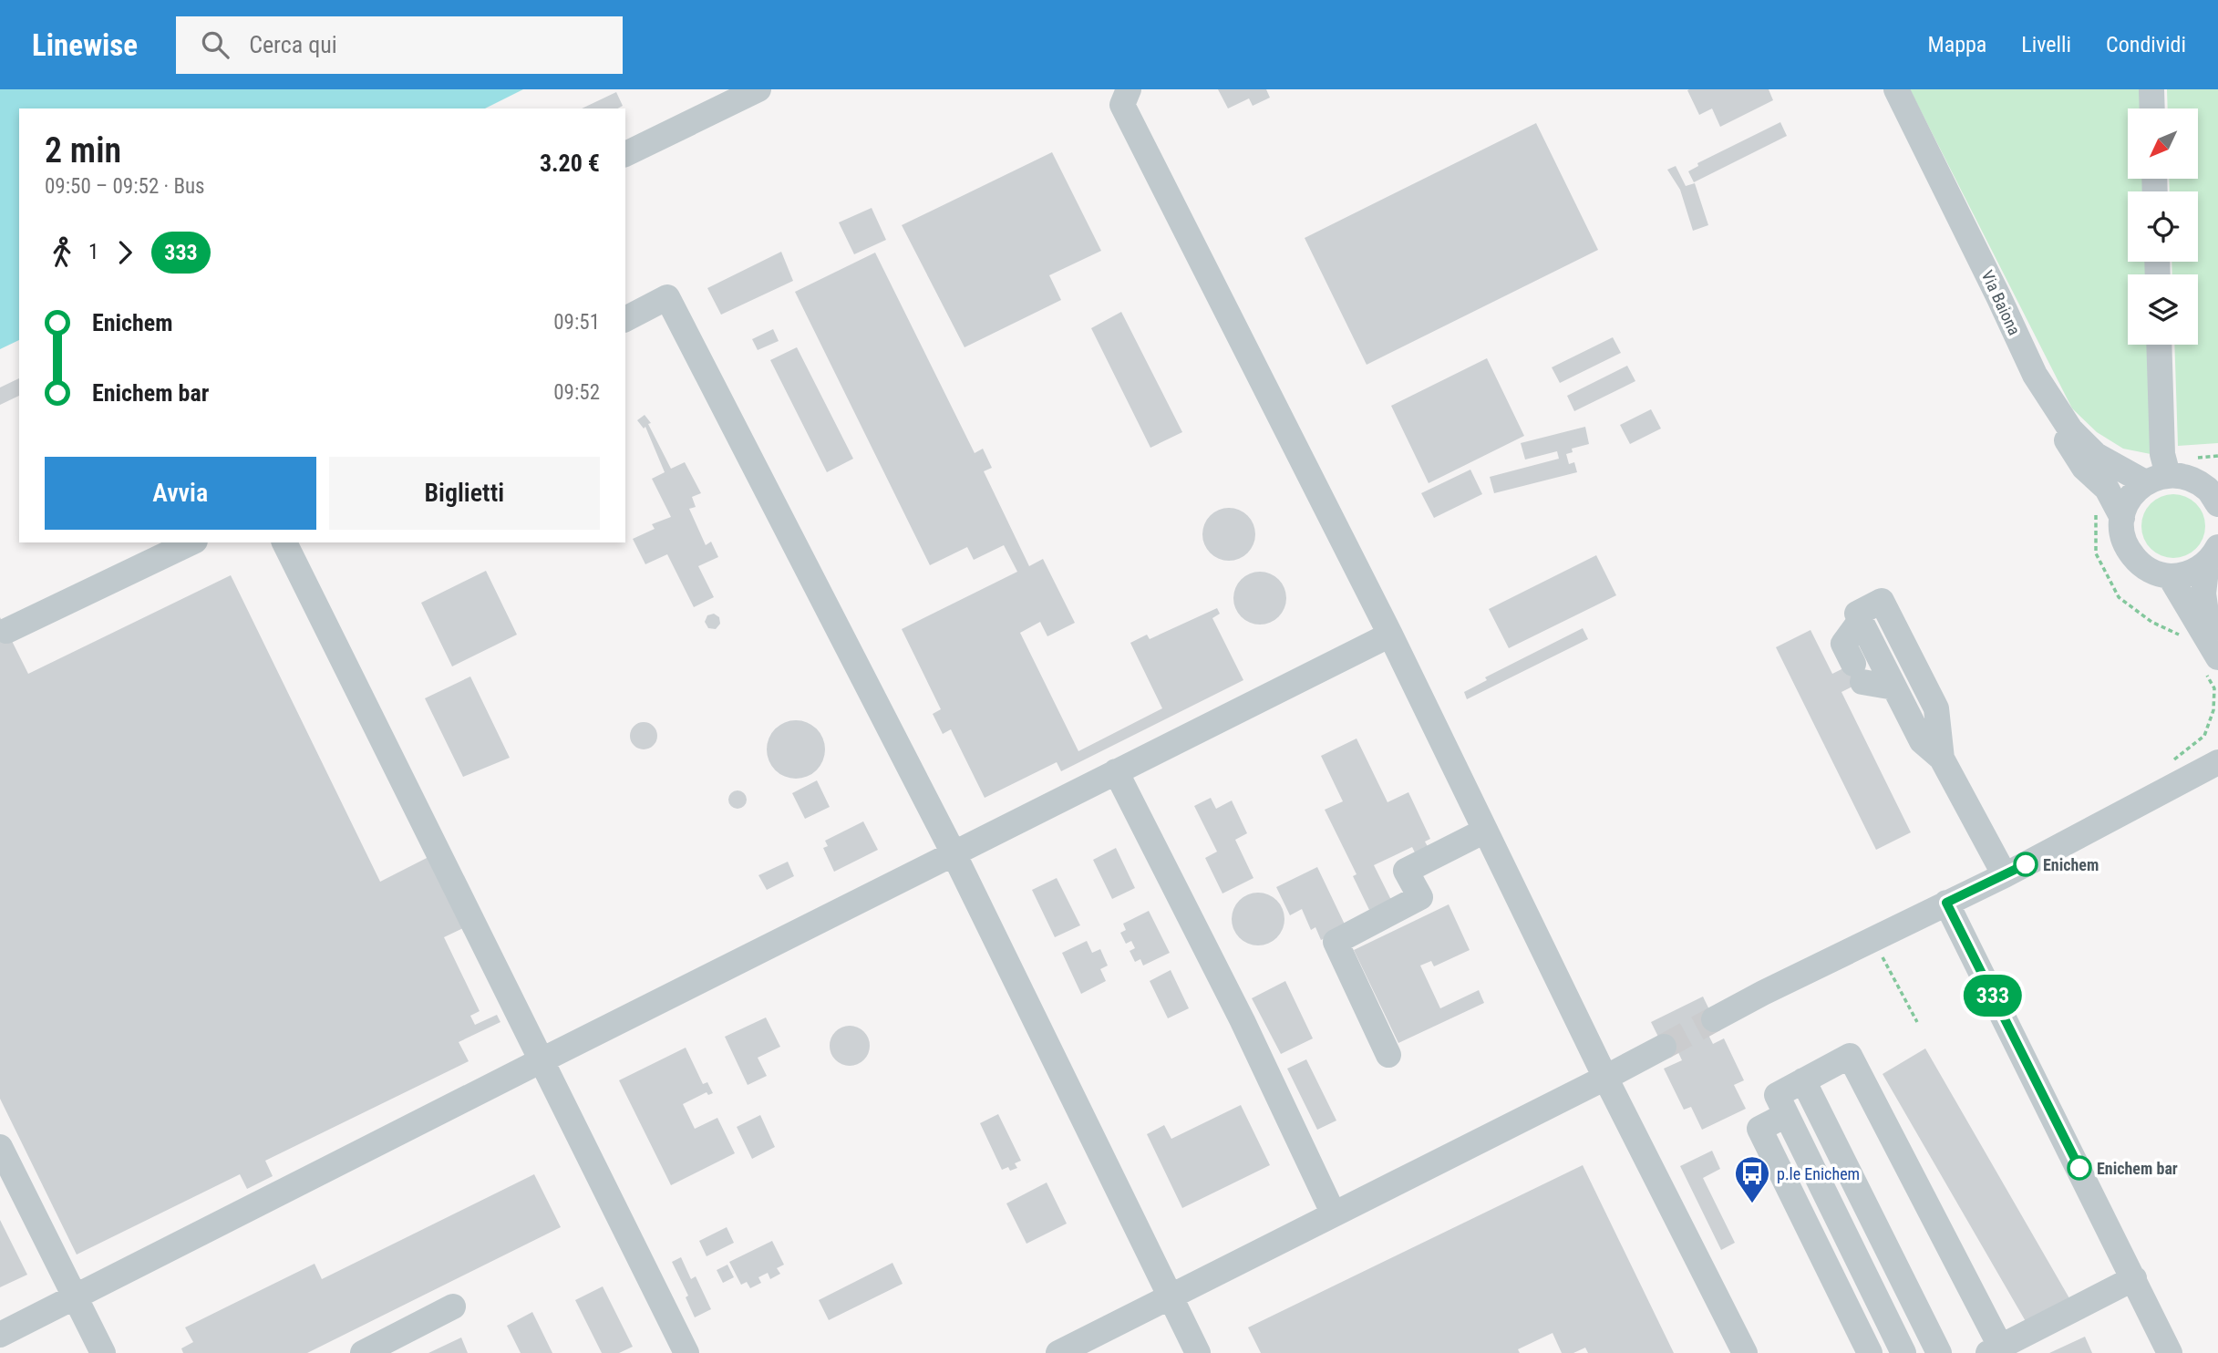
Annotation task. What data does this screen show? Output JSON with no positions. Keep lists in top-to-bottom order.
{
  "streets": {
    "street": ["Via Baiona"]
  },
  "places": {
    "other": ["Enichem", "Enichem bar"],
    "bus stop": ["p.le Enichem"]
  },
  "lines": ["bus line 333"],
  "north": "bottom left",
  "page": {
    "header": "Linewise",
    "search": "Cerca qui",
    "nav": ["Mappa", "Livelli", "Condividi"],
    "on_map": "333",
    "heading": ["2 min", "09:50 – 09:52 · Bus", "3.20 €"],
    "legs": ["1", "333"],
    "list": [
      {
        "name": "Enichem",
        "value": "09:51"
      },
      {
        "name": "Enichem bar",
        "value": "09:52"
      }
    ],
    "buttons": ["Avvia", "Biglietti"]
  }
}
